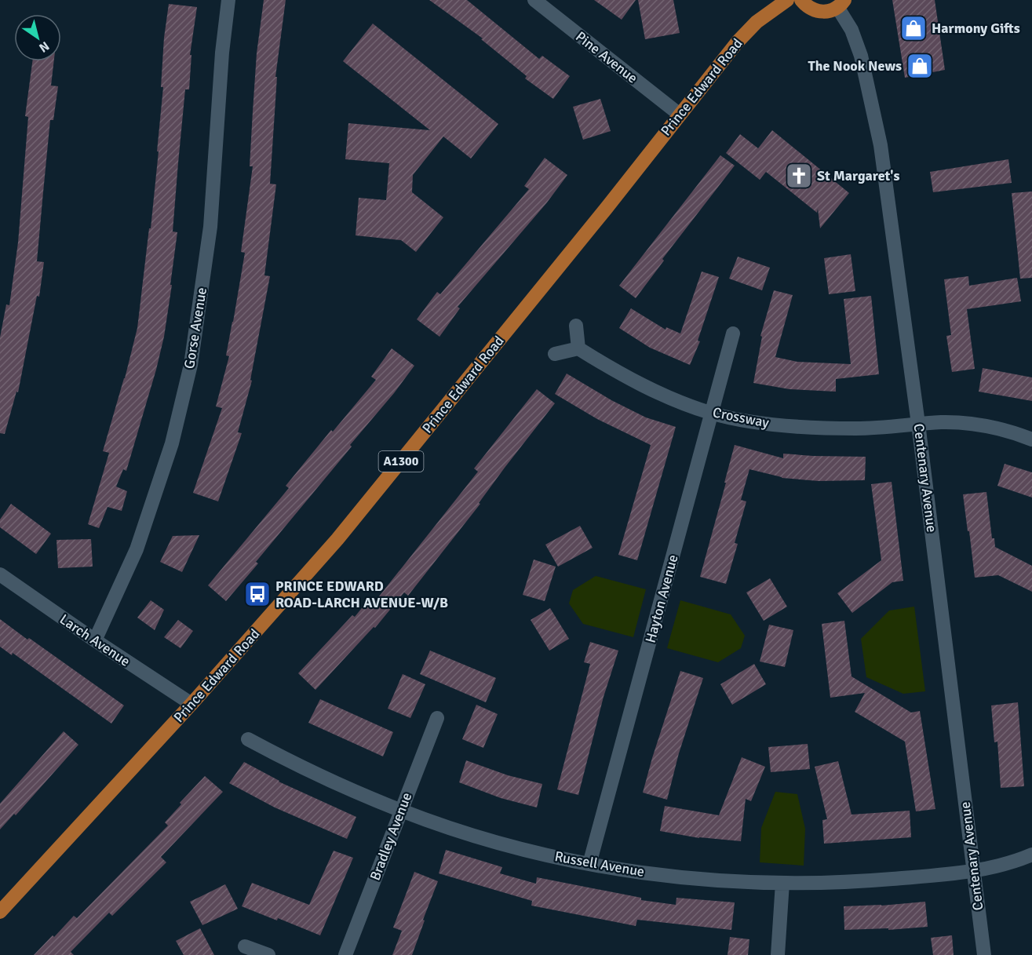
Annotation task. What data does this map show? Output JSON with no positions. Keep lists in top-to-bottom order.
{
  "streets": {
    "main road": ["Prince Edward Road", "A1300"],
    "street": [
      "Pine Avenue",
      "Gorse Avenue",
      "Crossway",
      "Centenary Avenue",
      "Hayton Avenue",
      "Larch Avenue",
      "Bradley Avenue",
      "Russell Avenue"
    ]
  },
  "crossings": [
    ["Pine Avenue", "Prince Edward Road"],
    ["Prince Edward Road", "Larch Avenue"],
    ["Gorse Avenue", "Larch Avenue"],
    ["Crossway", "Centenary Avenue"],
    ["Crossway", "Hayton Avenue"],
    ["Centenary Avenue", "Russell Avenue"],
    ["Hayton Avenue", "Russell Avenue"],
    ["Bradley Avenue", "Russell Avenue"]
  ],
  "places": {
    "shop": ["Harmony Gifts", "The Nook News"],
    "church": ["St Margaret's"],
    "bus stop": ["PRINCE EDWARD ROAD-LARCH AVENUE-W/B"]
  },
  "north": "bottom right"
}
